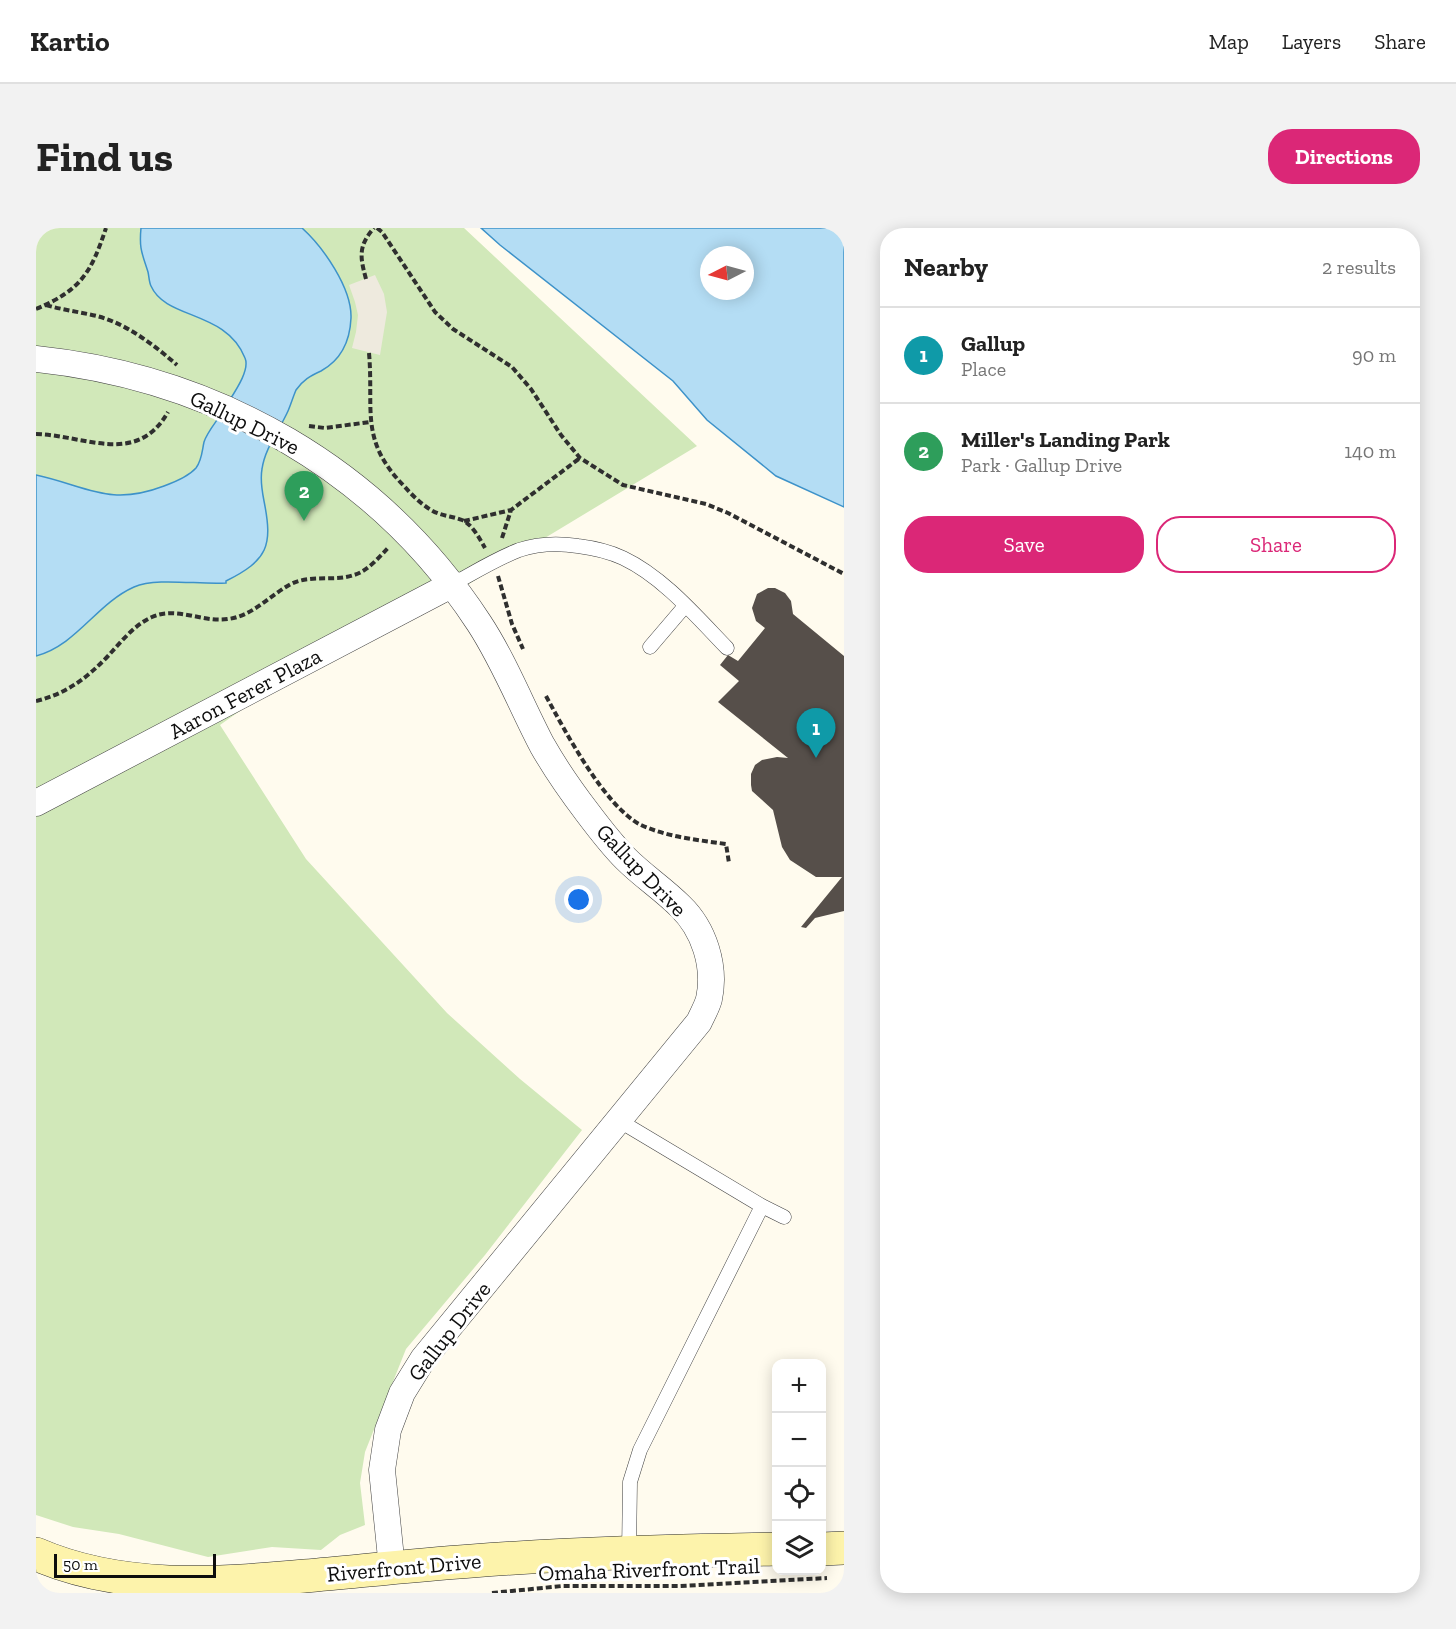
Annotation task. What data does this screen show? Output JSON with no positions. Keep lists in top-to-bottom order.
{
  "streets": {
    "street": ["Gallup Drive", "Aaron Ferer Plaza", "Riverfront Drive"],
    "path": ["Omaha Riverfront Trail"]
  },
  "crossings": [
    ["Gallup Drive", "Aaron Ferer Plaza"],
    ["Gallup Drive", "Riverfront Drive"]
  ],
  "scale_bar": "50 m",
  "north": "left",
  "page": {
    "header": "Kartio",
    "nav": ["Map", "Layers", "Share"],
    "buttons": [
      "Directions",
      ["Save", "Share"]
    ],
    "title": "Find us",
    "heading": ["Nearby", "2 results"],
    "list": [
      {
        "mark": "1",
        "name": "Gallup",
        "note": "Place",
        "value": "90 m"
      },
      {
        "mark": "2",
        "name": "Miller's Landing Park",
        "note": "Park · Gallup Drive",
        "value": "140 m"
      }
    ],
    "pins": ["2", "1"],
    "map_buttons": ["+", "−"],
    "scale": "50 m"
  }
}
